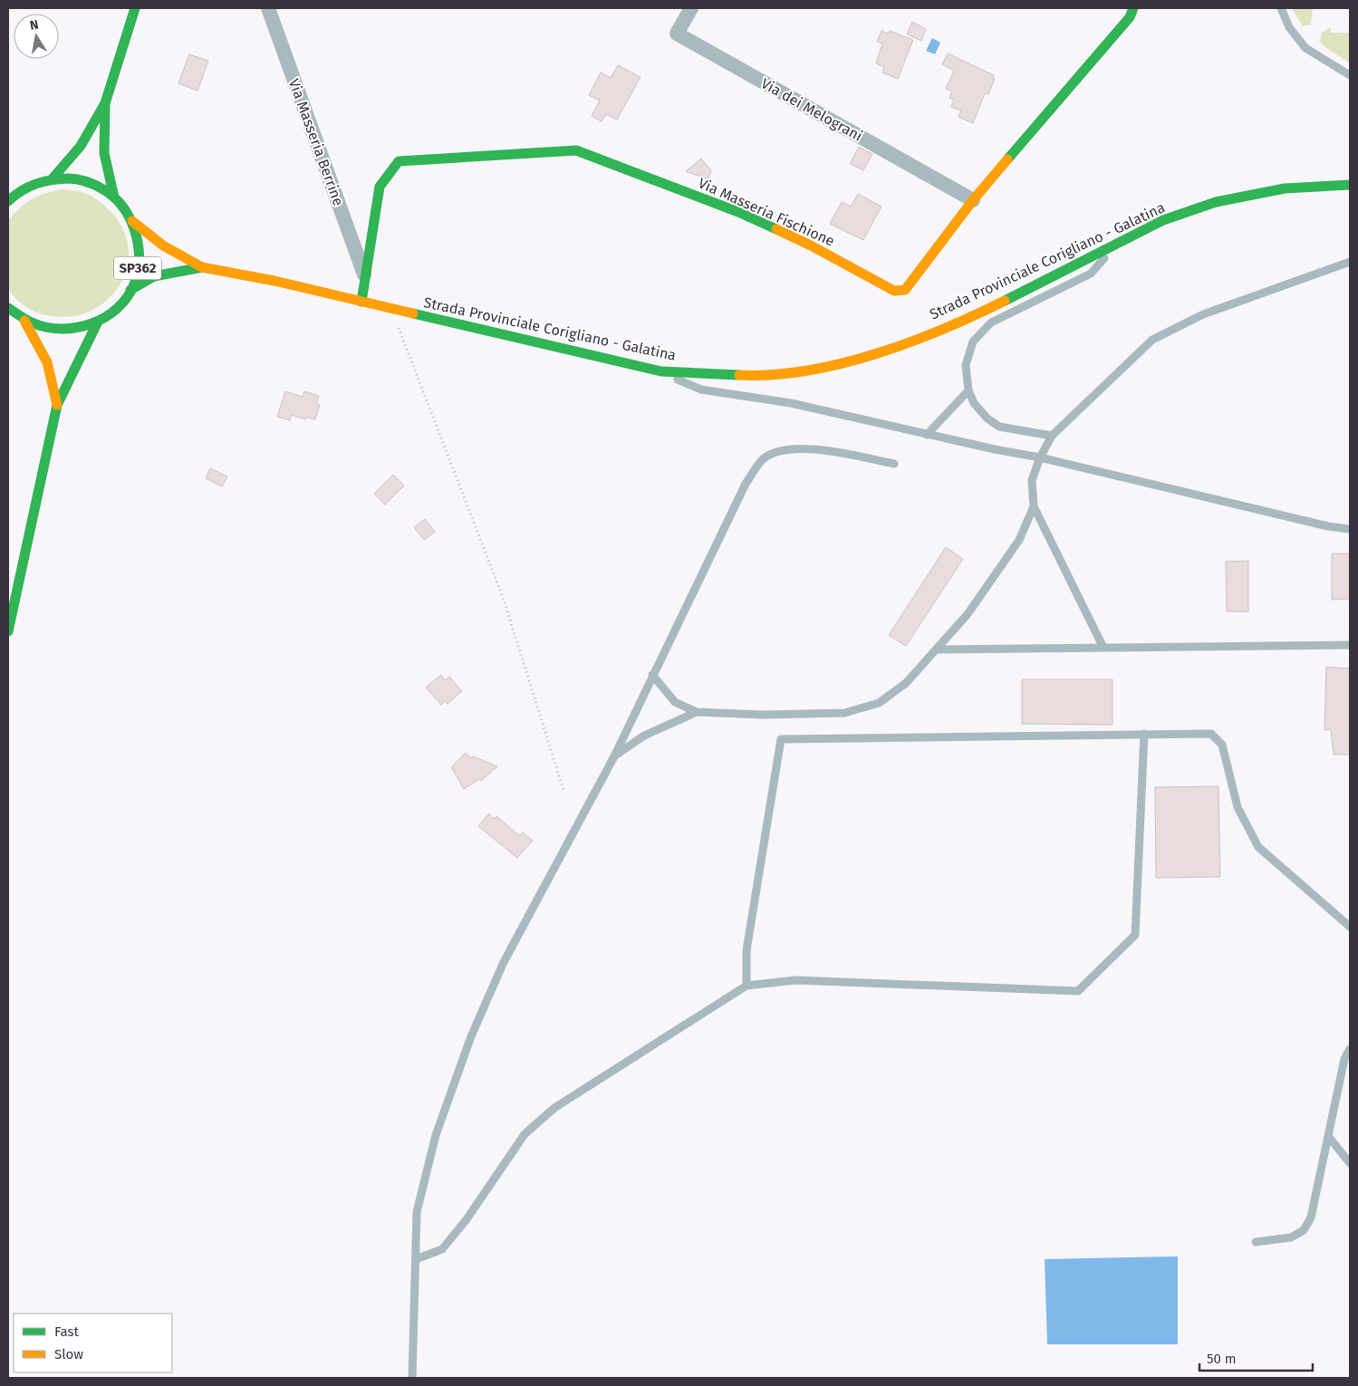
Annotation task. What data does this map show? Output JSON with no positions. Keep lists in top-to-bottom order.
{
  "streets": {
    "main road": ["Via Masseria Fischione", "Strada Provinciale Corigliano - Galatina", "SP362"],
    "street": ["Via dei Melograni", "Via Masseria Berrine"]
  },
  "crossings": [
    ["Via dei Melograni", "Via Masseria Fischione"],
    ["Via Masseria Berrine", "Via Masseria Fischione"],
    ["Via Masseria Fischione", "Strada Provinciale Corigliano - Galatina"],
    ["Strada Provinciale Corigliano - Galatina", "SP362"]
  ],
  "legend": ["Fast", "Slow"],
  "scale_bar": "50 m",
  "north": "top"
}
